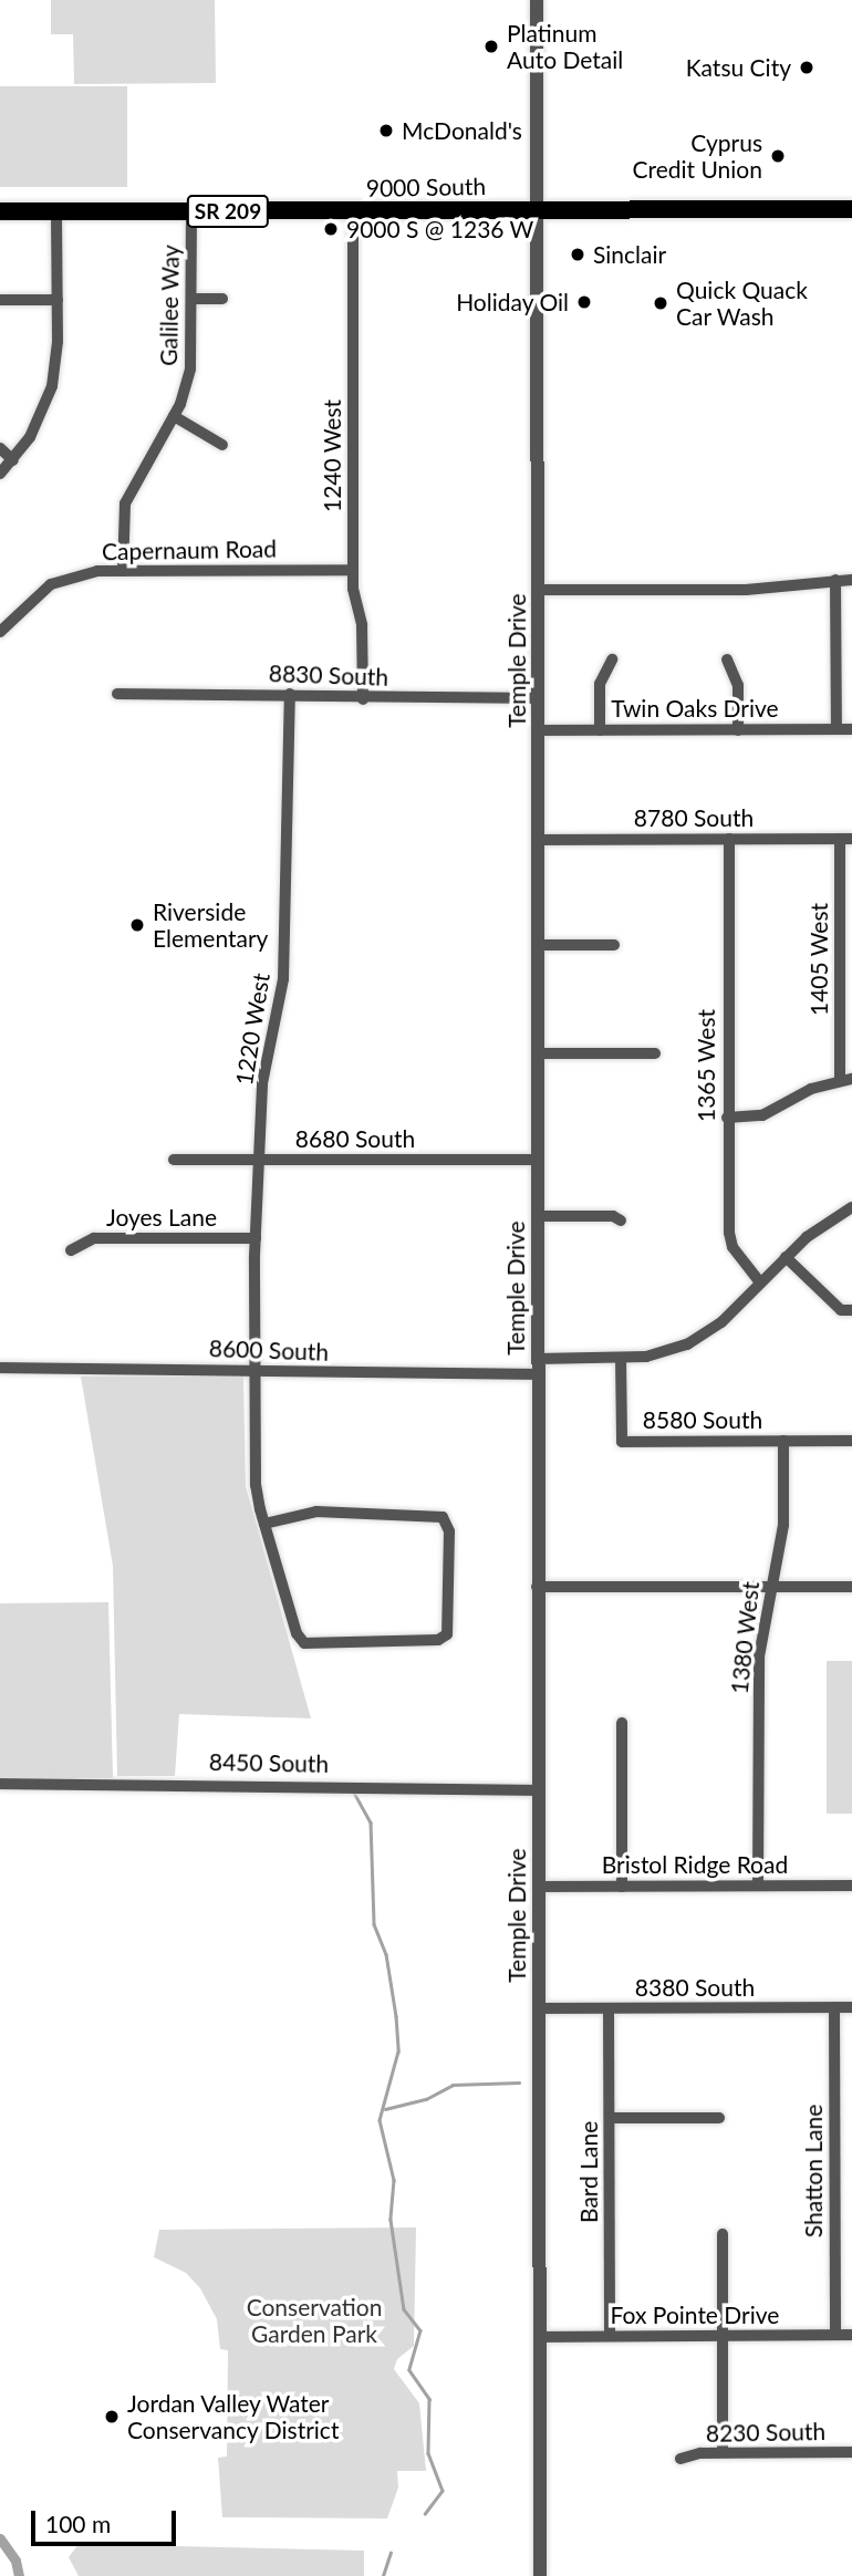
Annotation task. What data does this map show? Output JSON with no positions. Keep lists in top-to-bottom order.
{
  "streets": {
    "main road": ["9000 South", "SR 209"],
    "street": [
      "Galilee Way",
      "1240 West",
      "Capernaum Road",
      "Temple Drive",
      "8830 South",
      "Twin Oaks Drive",
      "8780 South",
      "1405 West",
      "1220 West",
      "1365 West",
      "8680 South",
      "Joyes Lane",
      "8600 South",
      "8580 South",
      "1380 West",
      "8450 South",
      "Bristol Ridge Road",
      "8380 South",
      "Shatton Lane",
      "Bard Lane",
      "Fox Pointe Drive",
      "8230 South"
    ]
  },
  "crossings": [
    ["9000 South", "Galilee Way"],
    ["9000 South", "1240 West"],
    ["9000 South", "Temple Drive"],
    ["Galilee Way", "Capernaum Road"],
    ["1240 West", "Capernaum Road"],
    ["1240 West", "8830 South"],
    ["Temple Drive", "8830 South"],
    ["Temple Drive", "Twin Oaks Drive"],
    ["Temple Drive", "8780 South"],
    ["Temple Drive", "8680 South"],
    ["Temple Drive", "8600 South"],
    ["Temple Drive", "8450 South"],
    ["Temple Drive", "Bristol Ridge Road"],
    ["Temple Drive", "8380 South"],
    ["Temple Drive", "Fox Pointe Drive"],
    ["8830 South", "1220 West"],
    ["8780 South", "1405 West"],
    ["8780 South", "1365 West"],
    ["1220 West", "8680 South"],
    ["1220 West", "Joyes Lane"],
    ["1220 West", "8600 South"],
    ["8580 South", "1380 West"],
    ["1380 West", "Bristol Ridge Road"],
    ["8380 South", "Shatton Lane"],
    ["8380 South", "Bard Lane"],
    ["Shatton Lane", "Fox Pointe Drive"],
    ["Bard Lane", "Fox Pointe Drive"]
  ],
  "parks": ["Conservation Garden Park"],
  "places": [
    "Platinum Auto Detail",
    "Katsu City",
    "McDonald's",
    "Cyprus Credit Union",
    "9000 S @ 1236 W",
    "Sinclair",
    "Holiday Oil",
    "Quick Quack Car Wash",
    "Riverside Elementary",
    "Jordan Valley Water Conservancy District"
  ],
  "scale_bar": "100 m"
}
